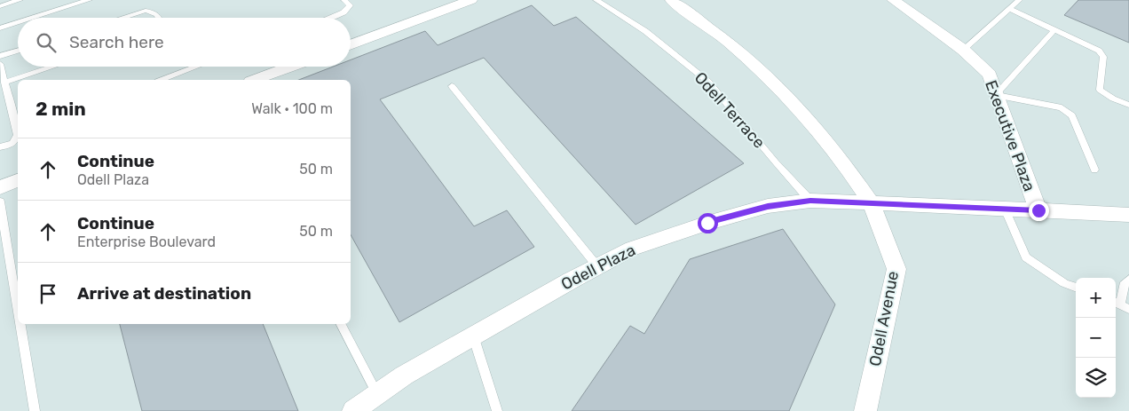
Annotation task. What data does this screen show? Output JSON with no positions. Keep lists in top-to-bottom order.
{
  "streets": {
    "street": ["Executive Plaza", "Odell Plaza", "Odell Avenue"],
    "lane": ["Odell Terrace"]
  },
  "crossings": [
    ["Odell Terrace", "Odell Plaza"],
    ["Executive Plaza", "Odell Plaza"],
    ["Odell Plaza", "Odell Avenue"]
  ],
  "page": {
    "search": "Search here",
    "heading": ["2 min", "Walk · 100 m"],
    "list": [
      ["Continue", "Odell Plaza", "50 m"],
      ["Continue", "Enterprise Boulevard", "50 m"],
      "Arrive at destination"
    ],
    "map_buttons": ["+", "−"]
  }
}
